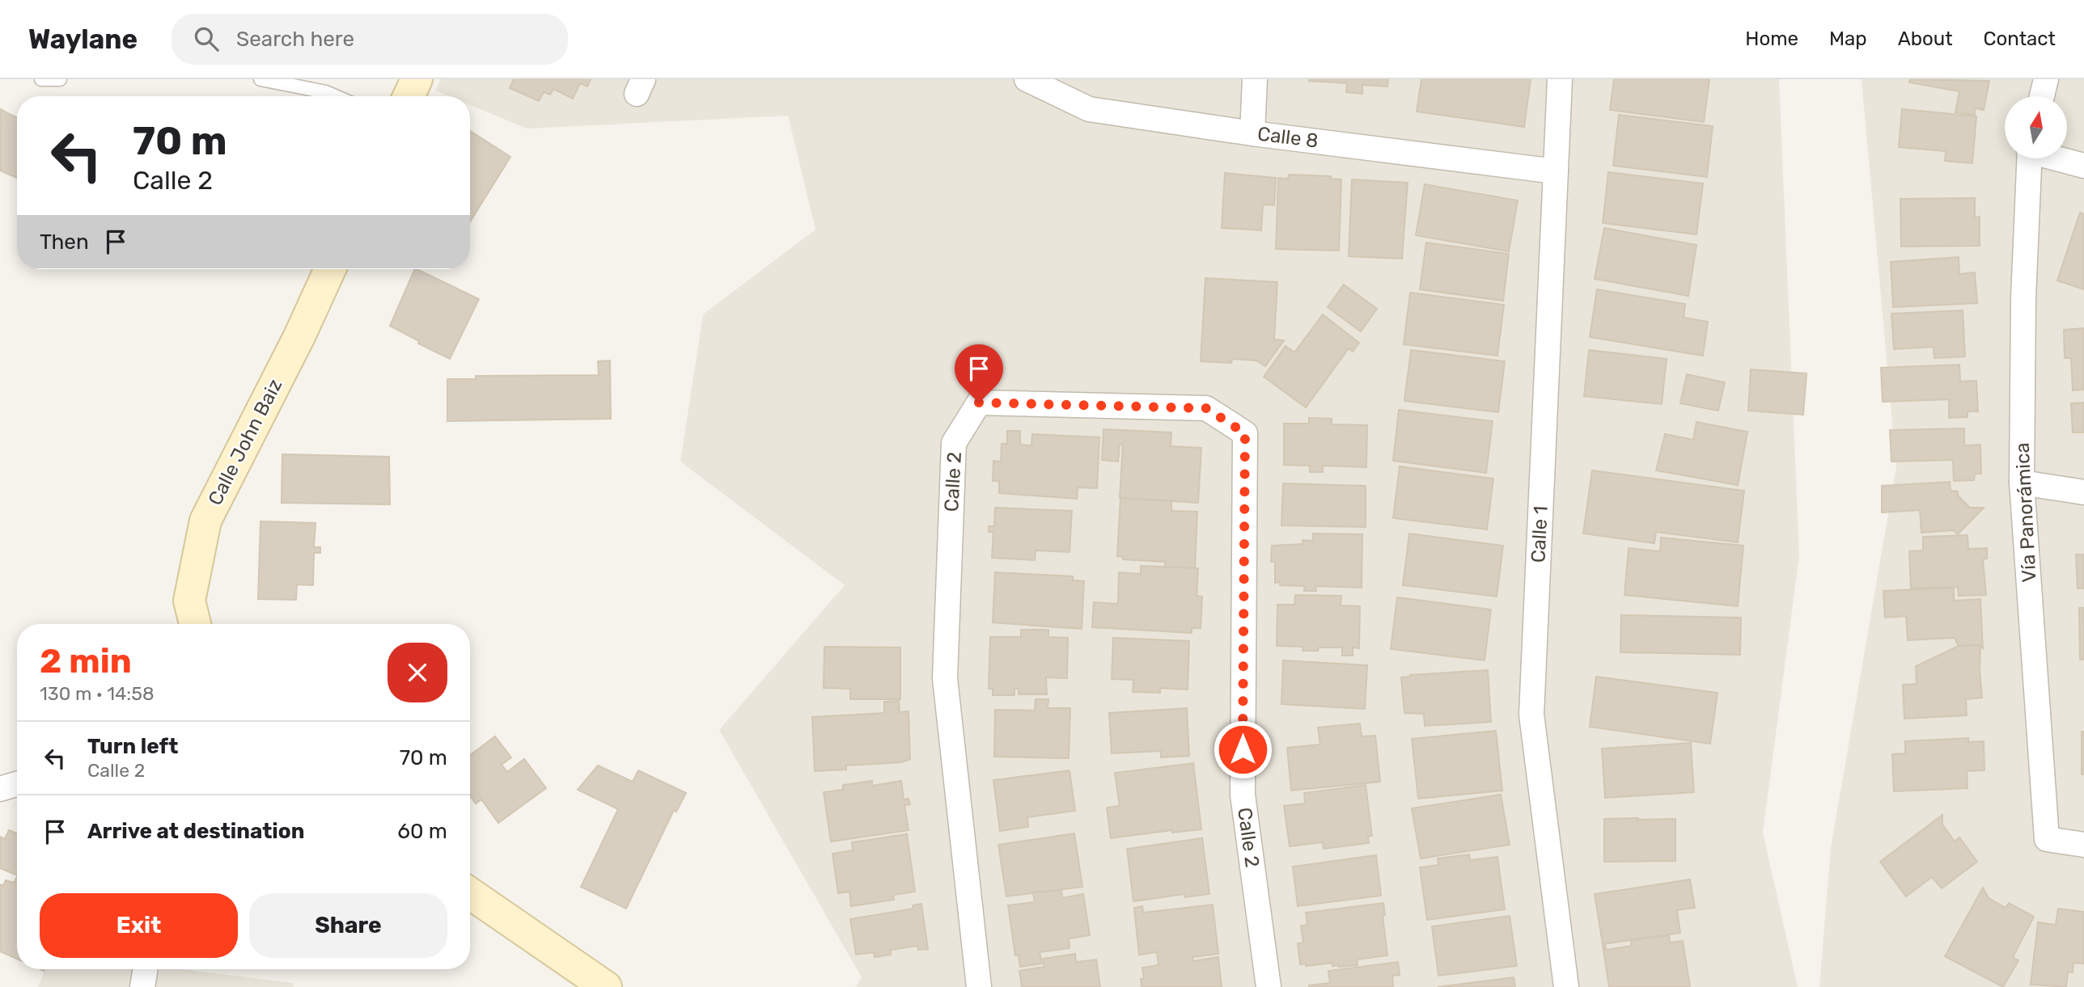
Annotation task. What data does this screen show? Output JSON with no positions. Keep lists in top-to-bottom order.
{
  "streets": {
    "street": [
      "Calle 8",
      "Calle John Baiz",
      "Calle 2",
      "Vía Panorámica",
      "Calle 1"
    ]
  },
  "crossings": [
    ["Calle 8", "Calle 1"]
  ],
  "north": "top",
  "page": {
    "header": "Waylane",
    "search": "Search here",
    "nav": [
      "Home",
      "Map",
      "About",
      "Contact"
    ],
    "turn": ["70 m", "Calle 2"],
    "then": "Then",
    "heading": ["2 min", "130 m · 14:58"],
    "list": [
      {
        "name": "Turn left",
        "note": "Calle 2",
        "value": "70 m"
      },
      {
        "name": "Arrive at destination",
        "value": "60 m"
      }
    ],
    "buttons": ["Exit", "Share"]
  }
}
